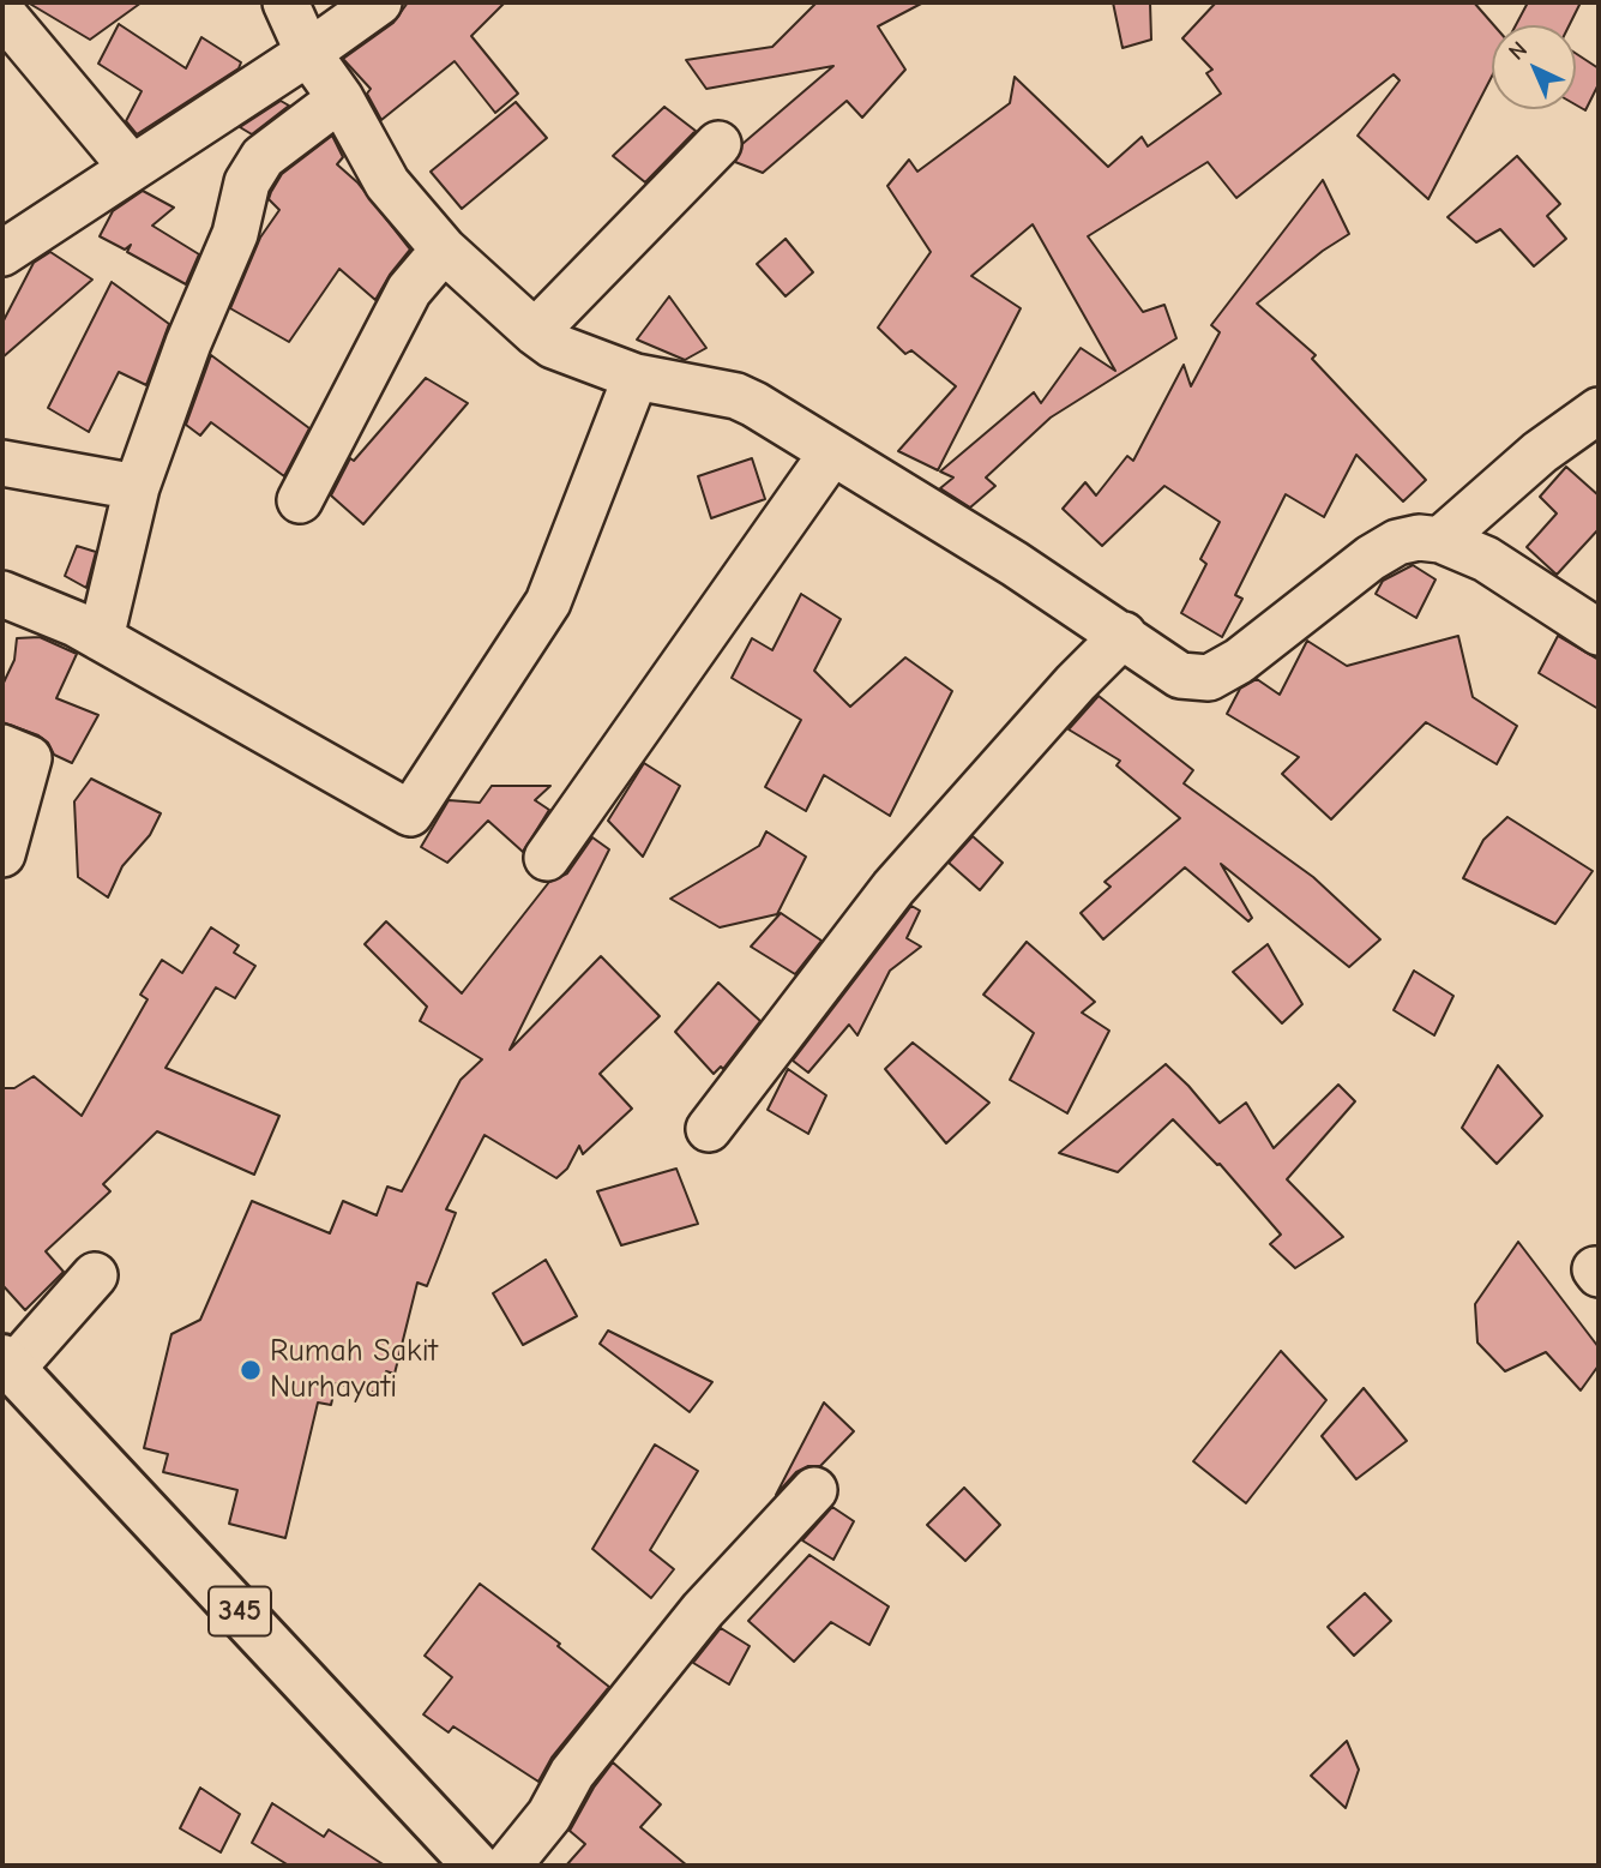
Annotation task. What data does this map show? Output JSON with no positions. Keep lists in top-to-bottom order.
{
  "streets": {
    "main road": ["345"]
  },
  "places": ["Rumah Sakit Nurhayati"],
  "north": "top left"
}
